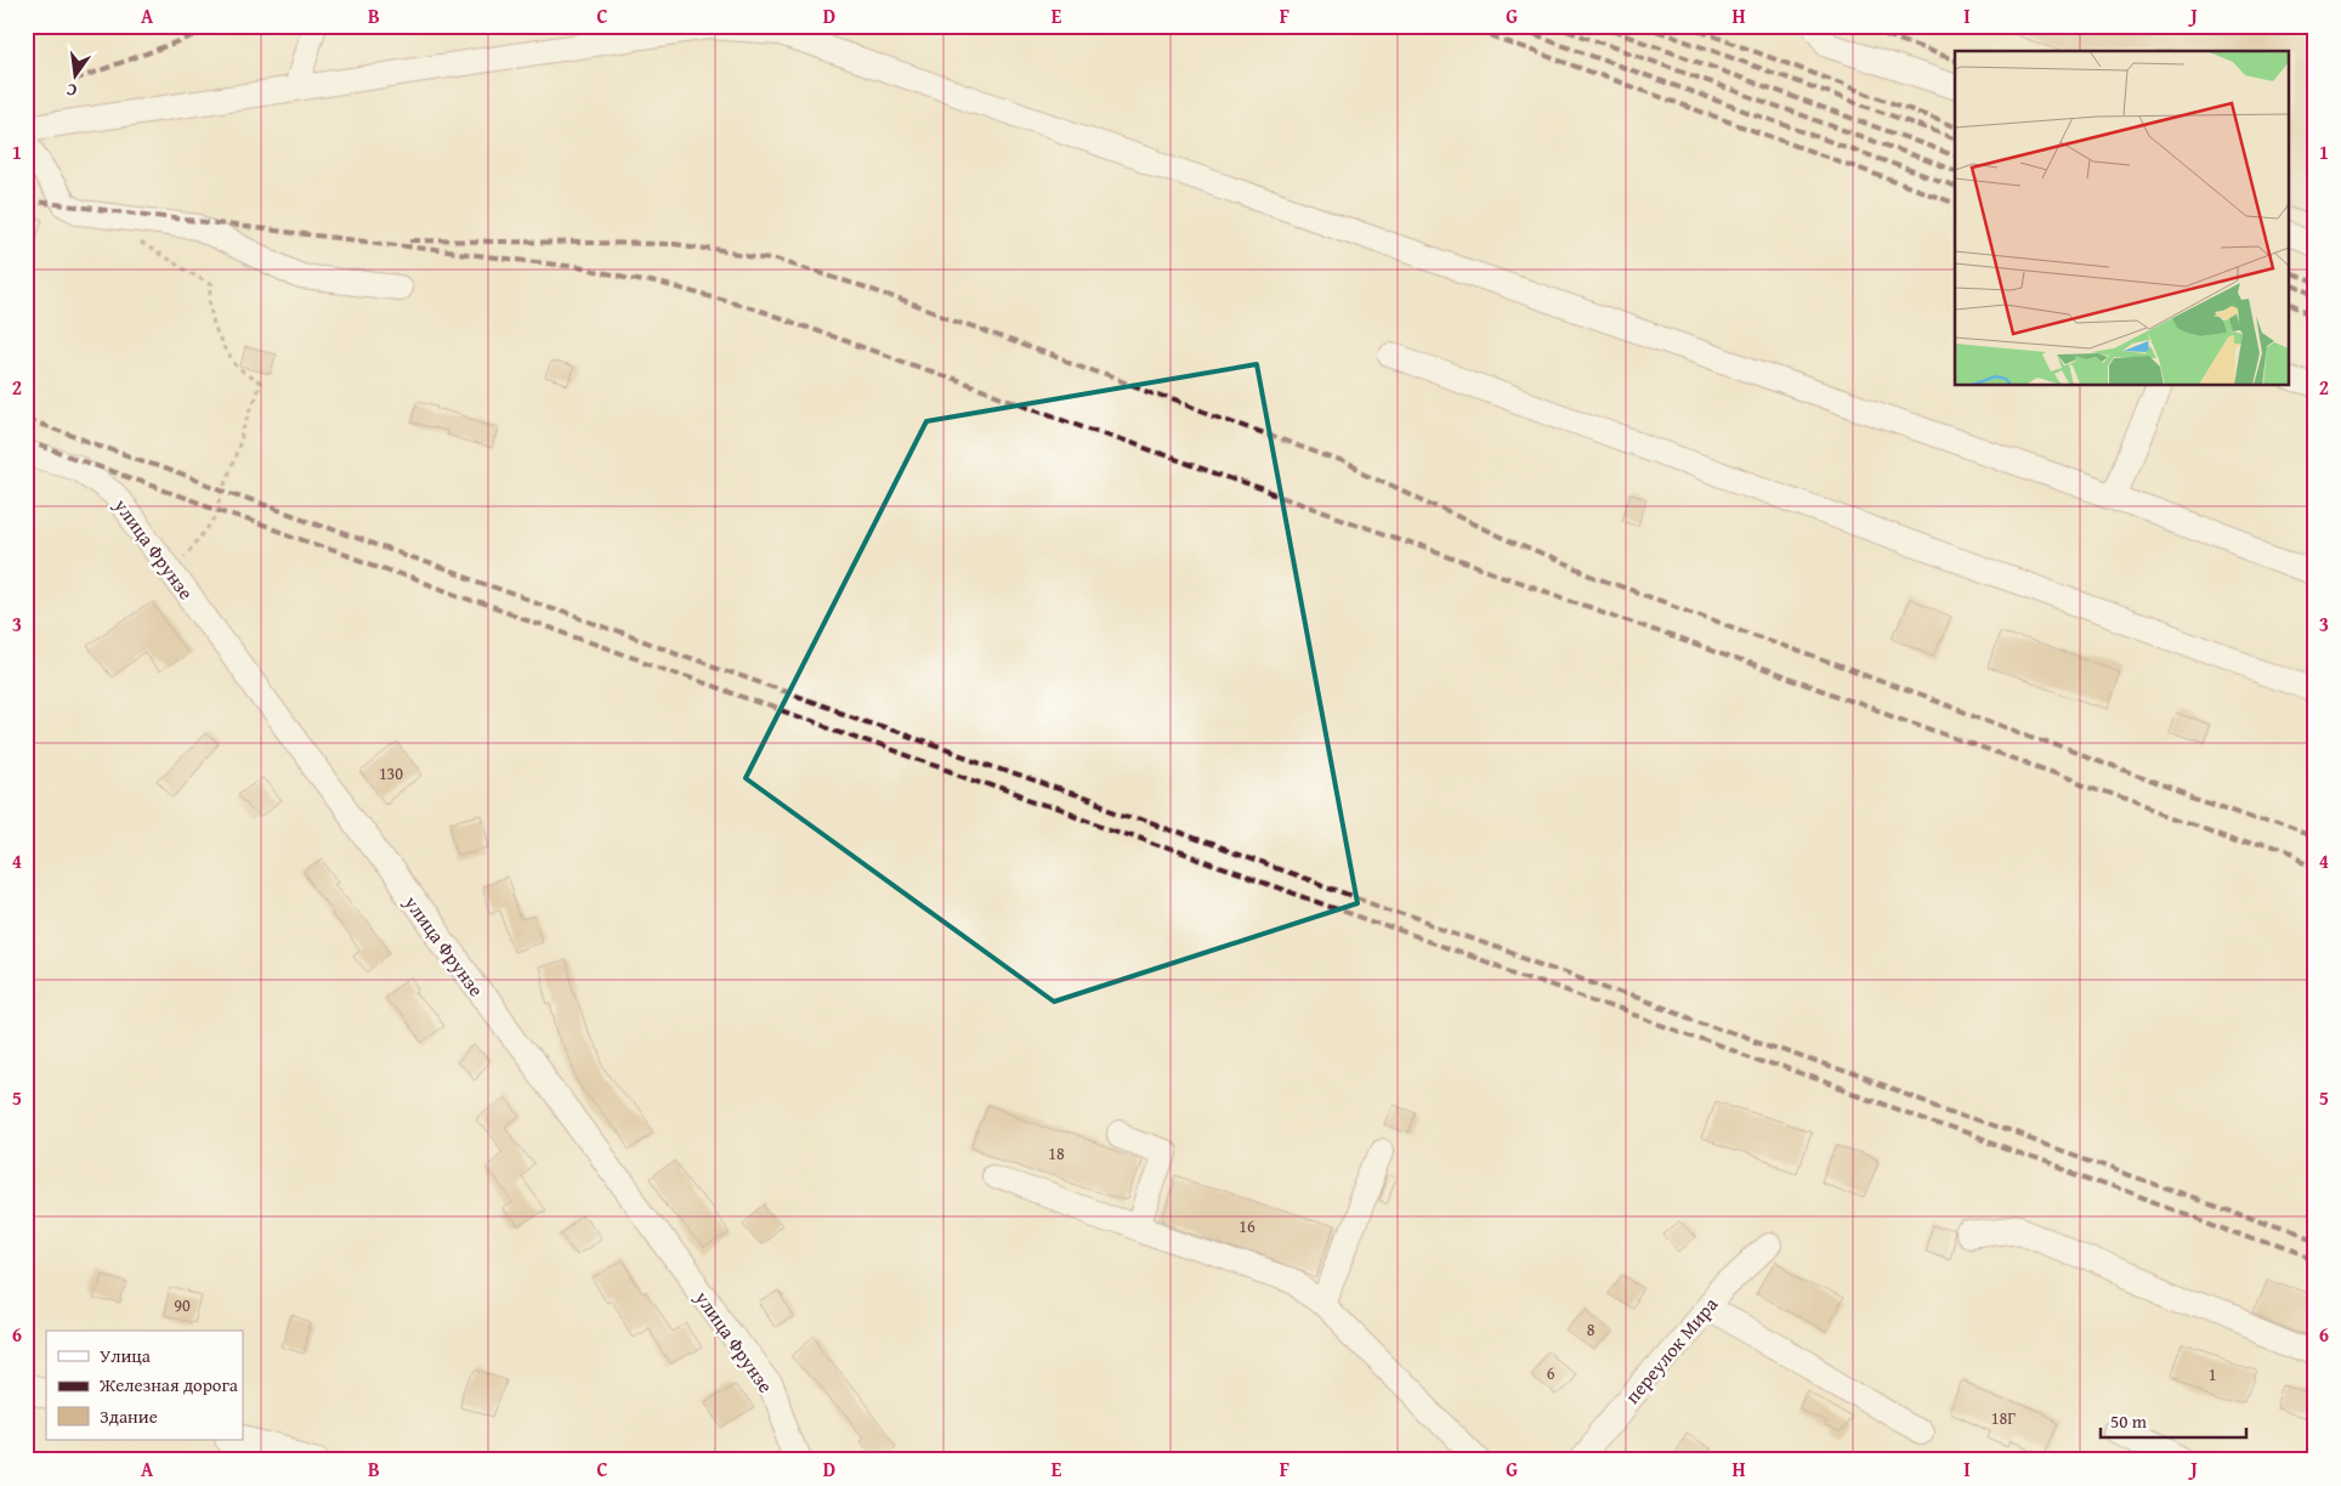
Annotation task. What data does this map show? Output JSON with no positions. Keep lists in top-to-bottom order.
{
  "streets": {
    "street": ["улица Фрунзе", "переулок Мира"]
  },
  "house_numbers": [
    "130",
    "18",
    "16",
    "90",
    "8",
    "6",
    "1",
    "18Г"
  ],
  "legend": ["Улица", "Железная дорога", "Здание"],
  "scale_bar": "50 m",
  "north": "bottom",
  "grid": {
    "columns": [
      "A",
      "B",
      "C",
      "D",
      "E",
      "F",
      "G",
      "H",
      "I",
      "J"
    ],
    "rows": [
      "1",
      "2",
      "3",
      "4",
      "5",
      "6"
    ]
  }
}
